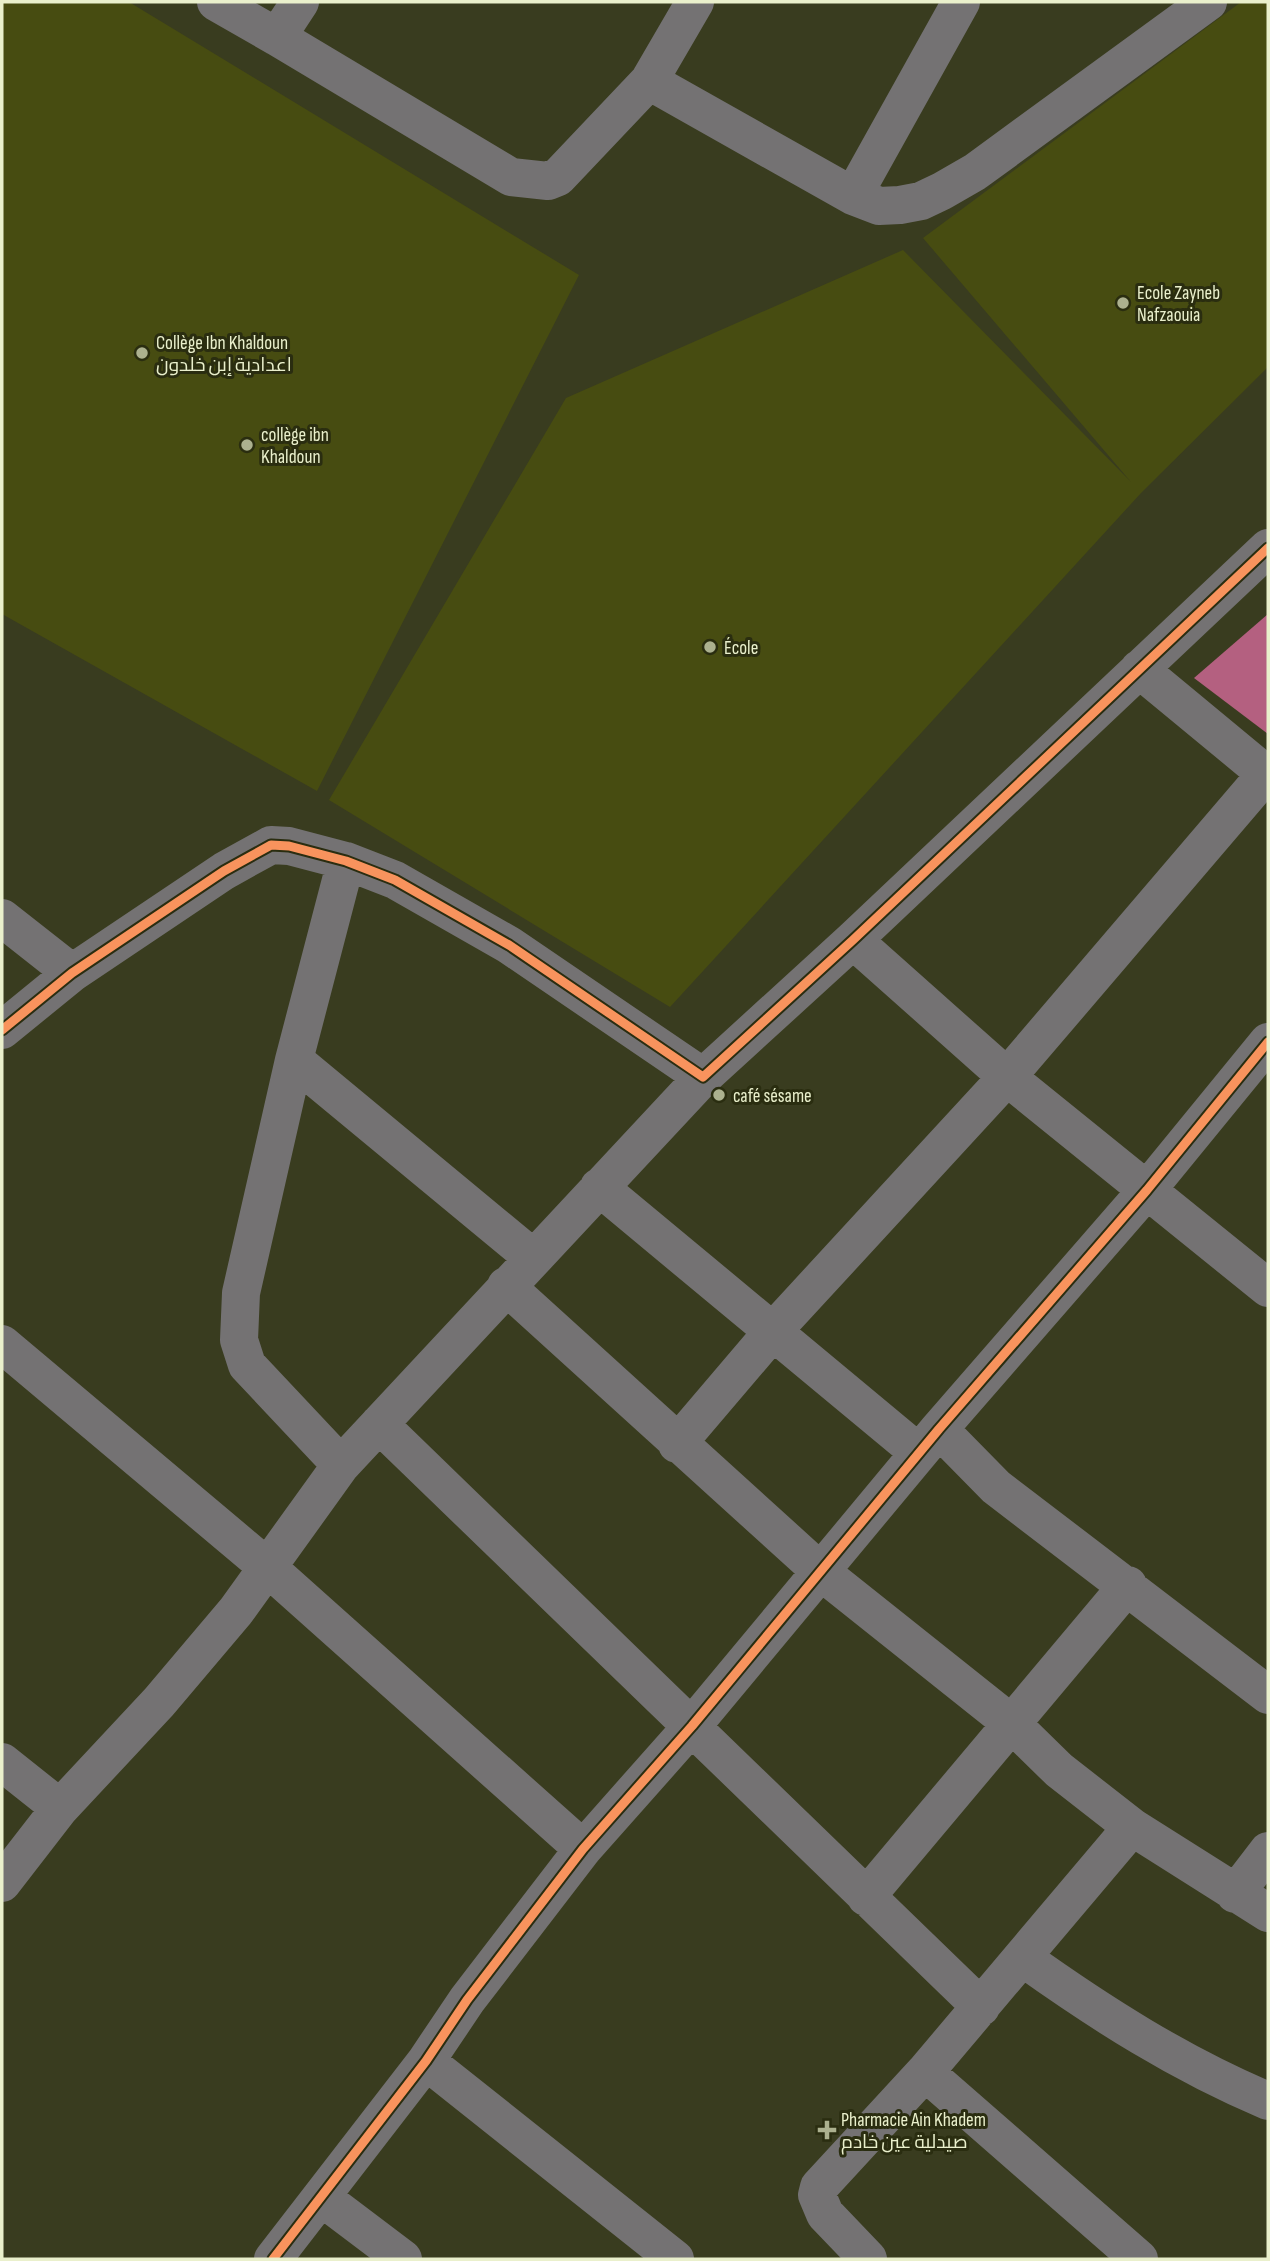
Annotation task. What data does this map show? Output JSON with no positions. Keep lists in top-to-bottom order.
{
  "places": {
    "other": [
      "Ecole Zayneb Nafzaouia",
      "Collège Ibn Khaldoun اعدادية إبن خلدون",
      "collège ibn Khaldoun",
      "École",
      "café sésame"
    ],
    "health": ["Pharmacie Ain Khadem صيدلية عين خادم"]
  }
}
